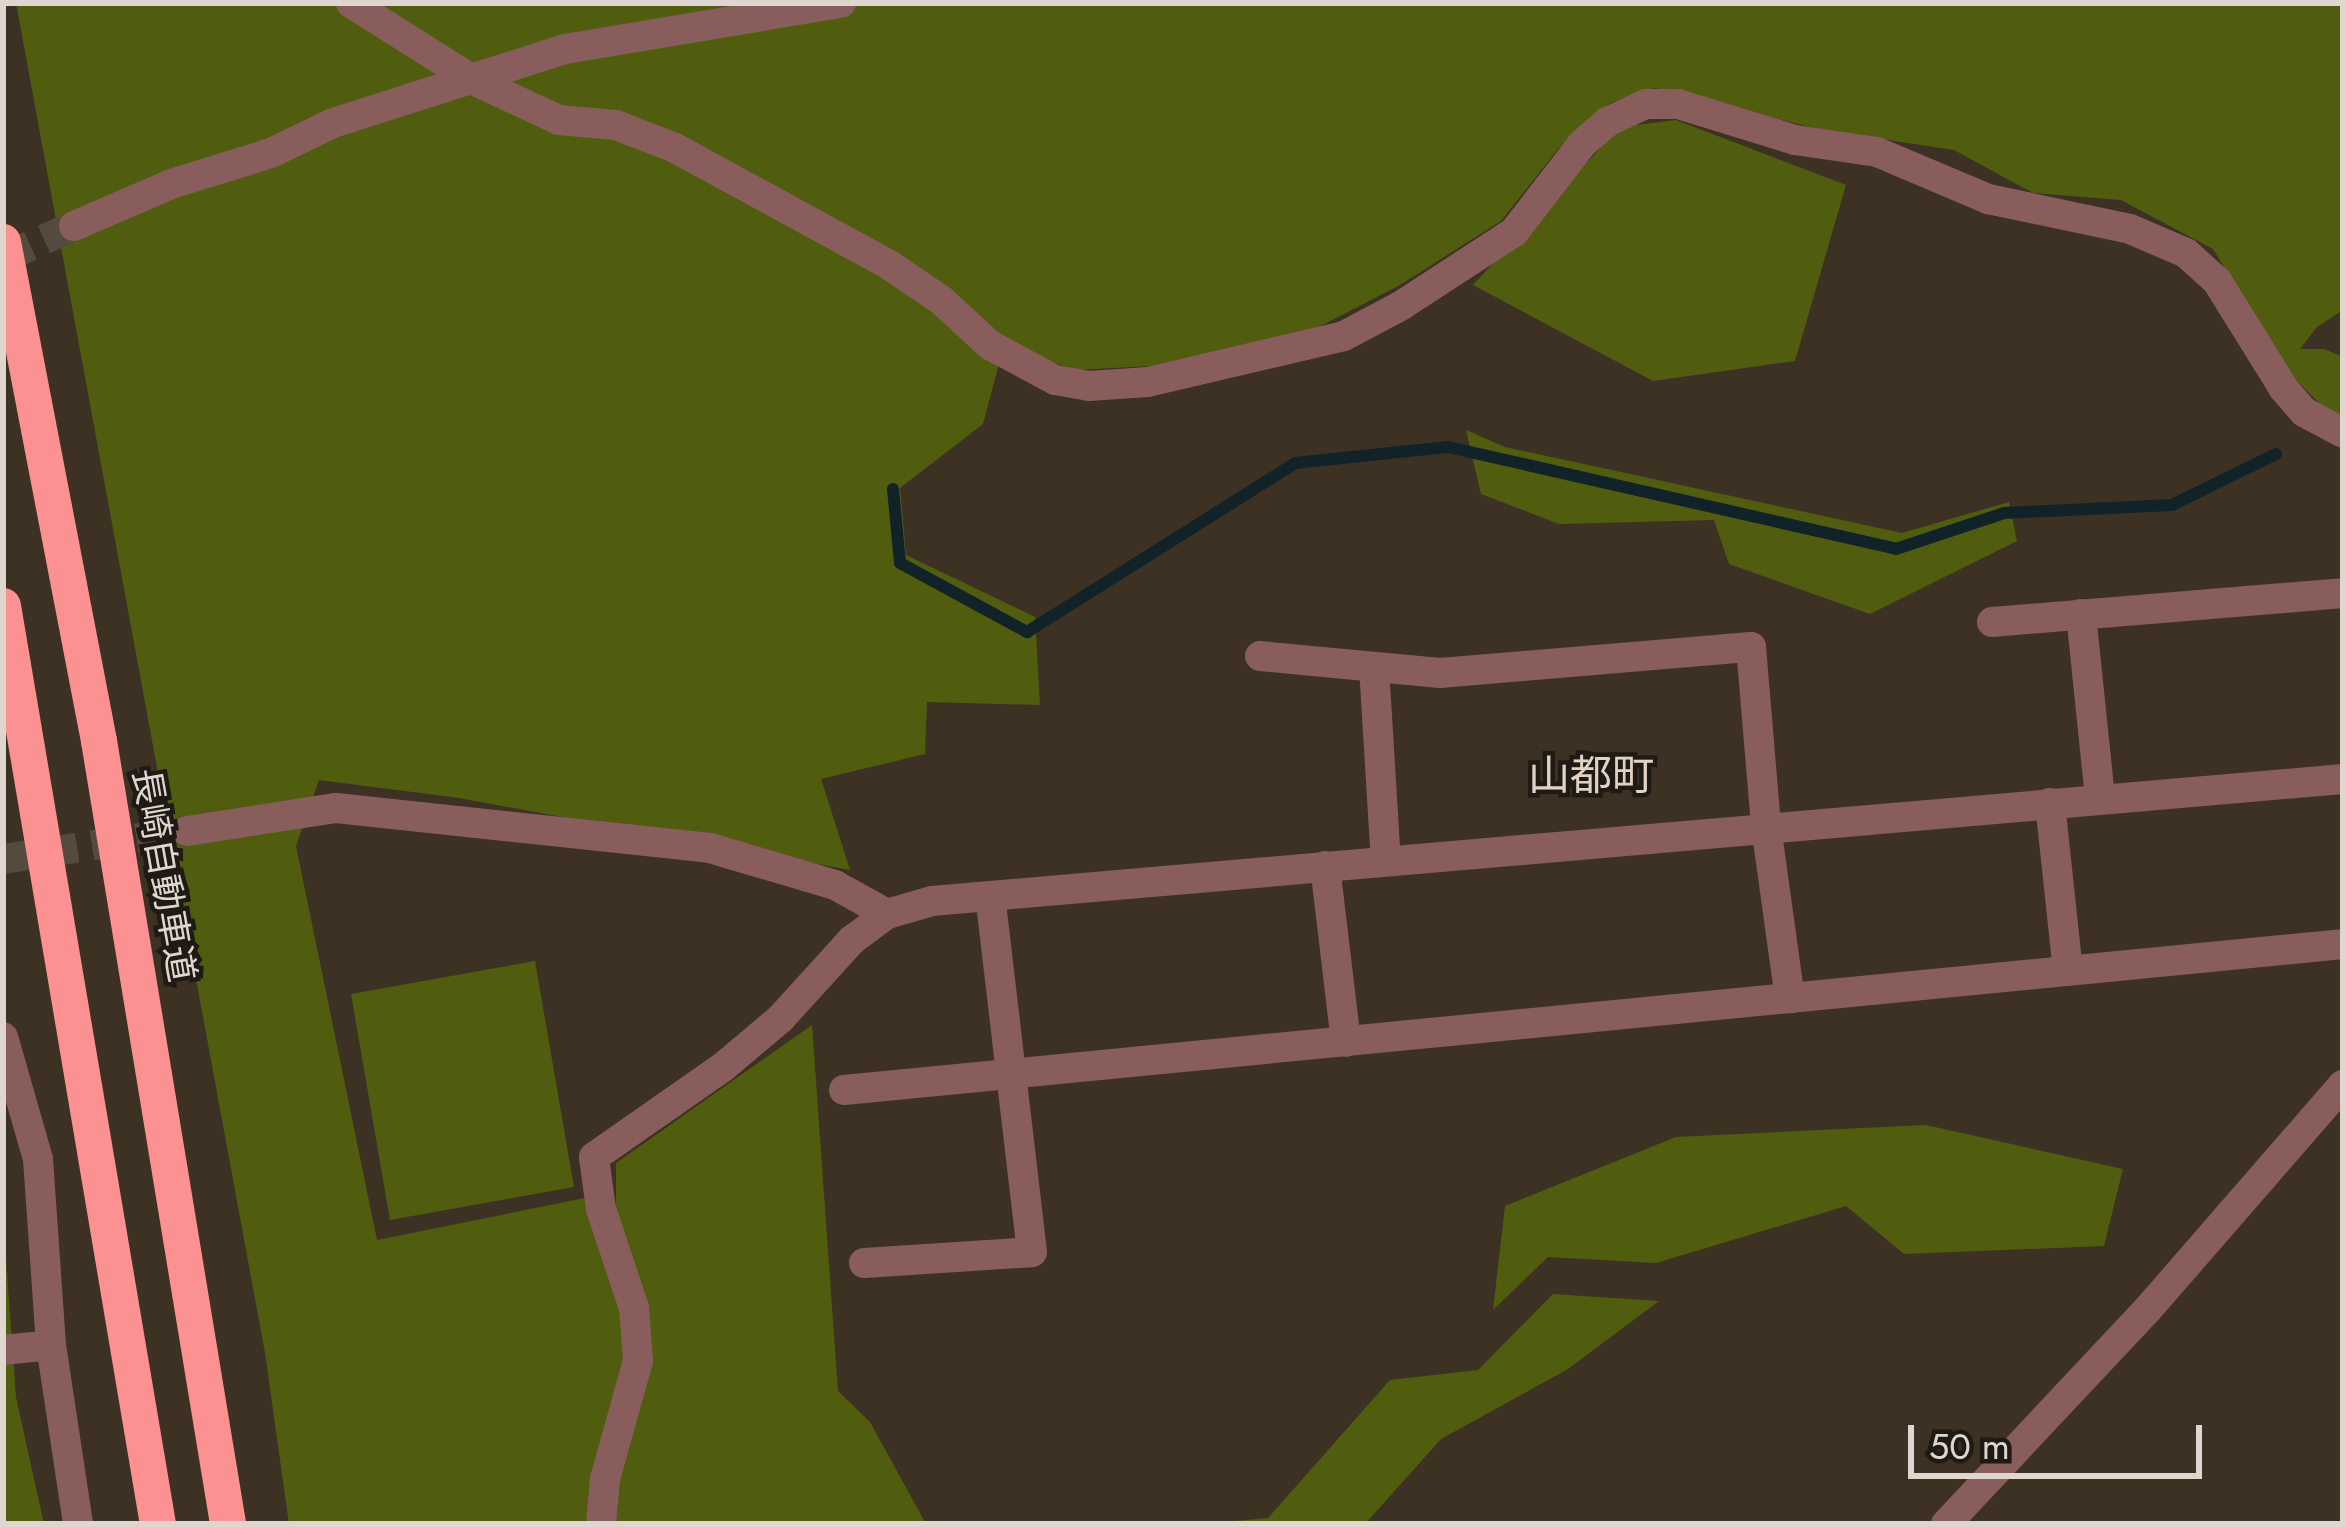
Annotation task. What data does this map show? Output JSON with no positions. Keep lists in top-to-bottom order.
{
  "streets": {
    "highway": ["長崎自動車道"]
  },
  "districts": ["山都町"],
  "scale_bar": "50 m"
}
